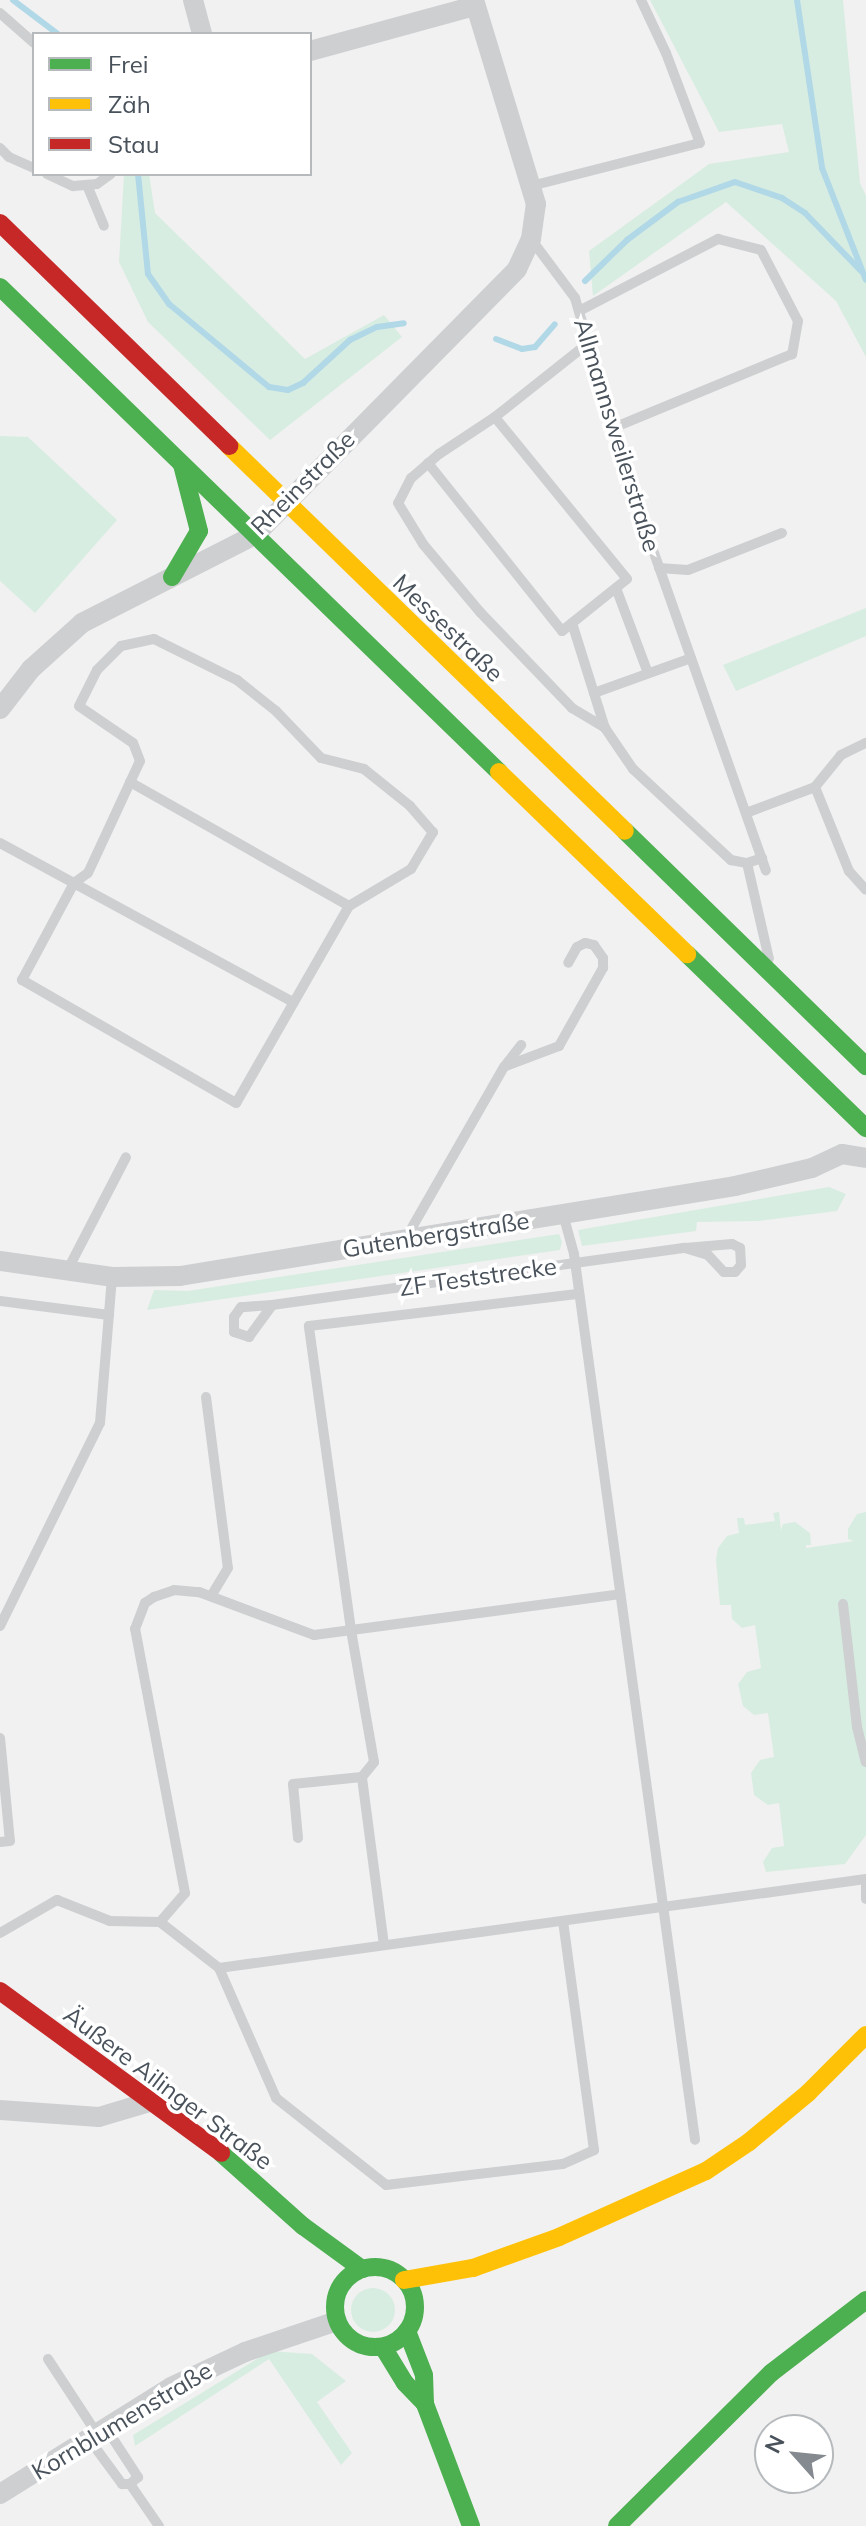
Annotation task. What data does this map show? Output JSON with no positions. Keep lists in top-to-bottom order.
{
  "streets": {
    "street": [
      "Rheinstraße",
      "Messestraße",
      "Gutenbergstraße",
      "Äußere Ailinger Straße",
      "Kornblumenstraße"
    ],
    "lane": ["Allmannsweilerstraße", "ZF Teststrecke"]
  },
  "crossings": [
    ["Allmannsweilerstraße", "Rheinstraße"],
    ["Rheinstraße", "Messestraße"],
    ["Äußere Ailinger Straße", "Kornblumenstraße"]
  ],
  "legend": ["Frei", "Zäh", "Stau"],
  "north": "top left"
}
